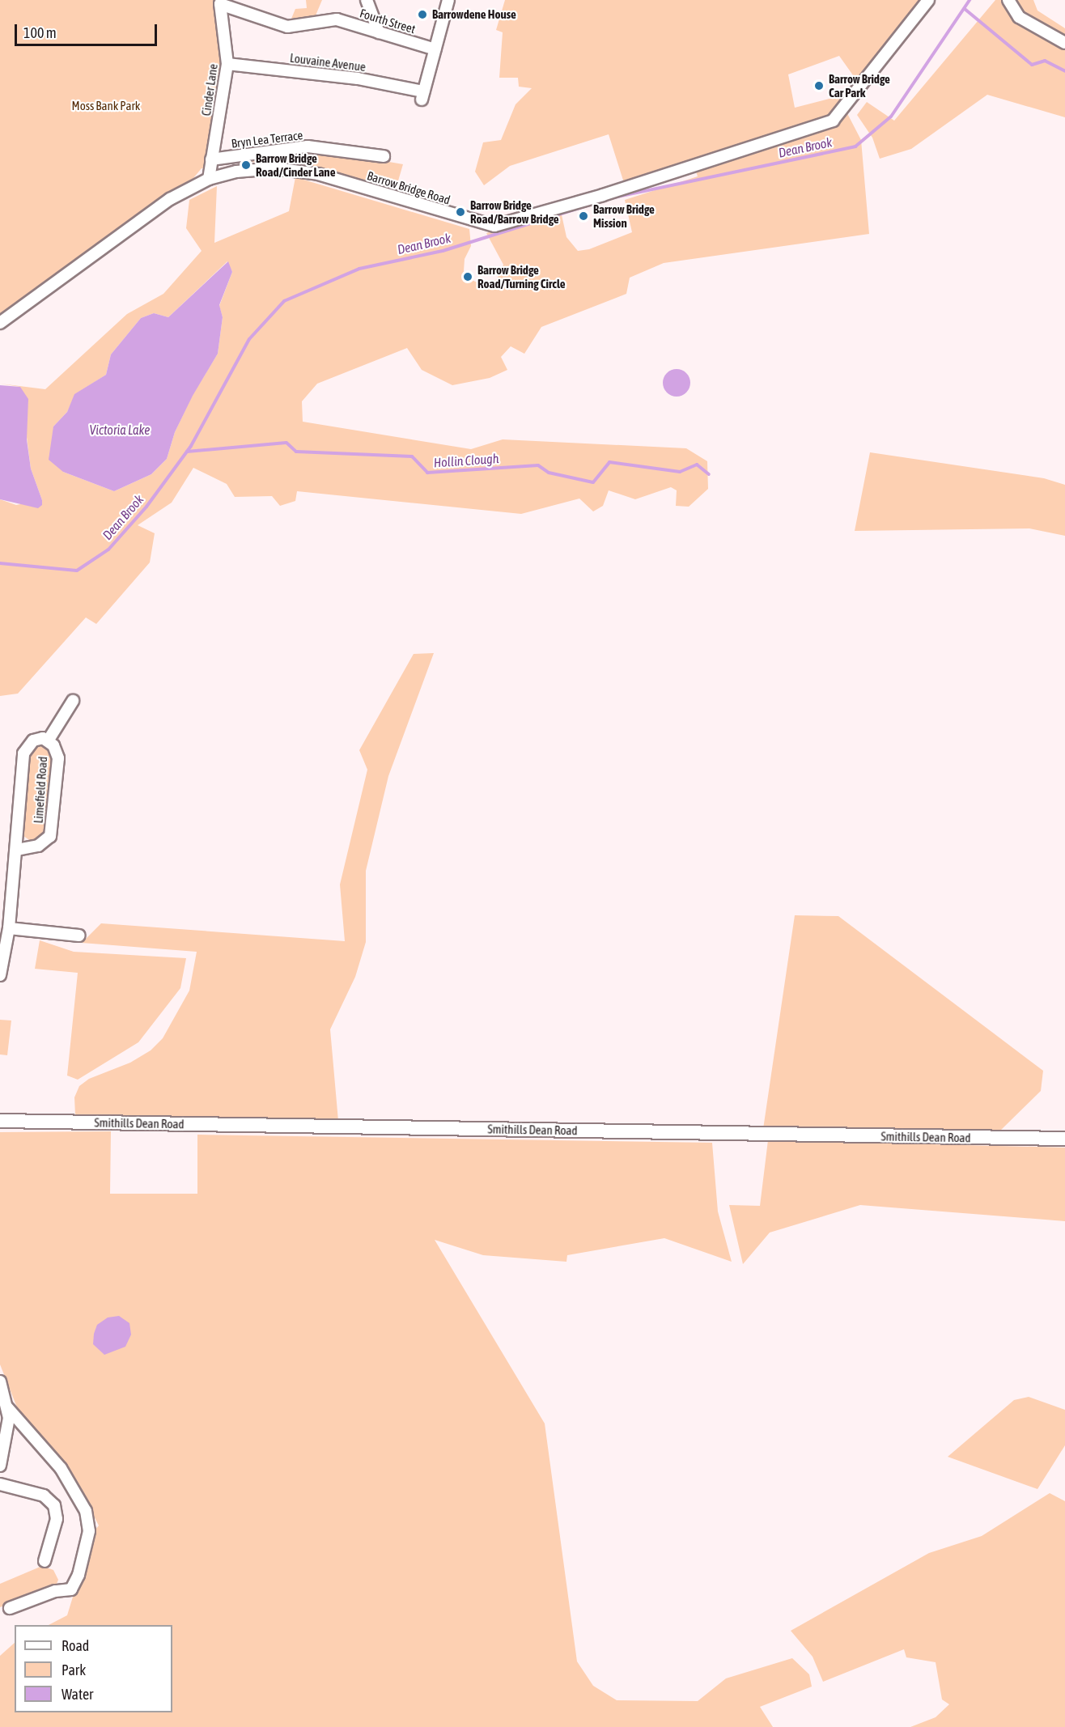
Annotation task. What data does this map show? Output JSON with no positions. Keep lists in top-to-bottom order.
{
  "streets": {
    "street": [
      "Fourth Street",
      "Louvaine Avenue",
      "Cinder Lane",
      "Bryn Lea Terrace",
      "Barrow Bridge Road",
      "Limefield Road",
      "Smithills Dean Road"
    ]
  },
  "crossings": [
    ["Fourth Street", "Louvaine Avenue"],
    ["Fourth Street", "Cinder Lane"],
    ["Louvaine Avenue", "Cinder Lane"],
    ["Cinder Lane", "Bryn Lea Terrace"],
    ["Cinder Lane", "Barrow Bridge Road"]
  ],
  "water": ["Dean Brook", "Victoria Lake", "Hollin Clough"],
  "parks": ["Moss Bank Park"],
  "places": [
    "Barrowdene House",
    "Barrow Bridge Car Park",
    "Barrow Bridge Road/Cinder Lane",
    "Barrow Bridge Road/Barrow Bridge",
    "Barrow Bridge Mission",
    "Barrow Bridge Road/Turning Circle"
  ],
  "legend": ["Road", "Park", "Water"],
  "scale_bar": "100 m"
}
